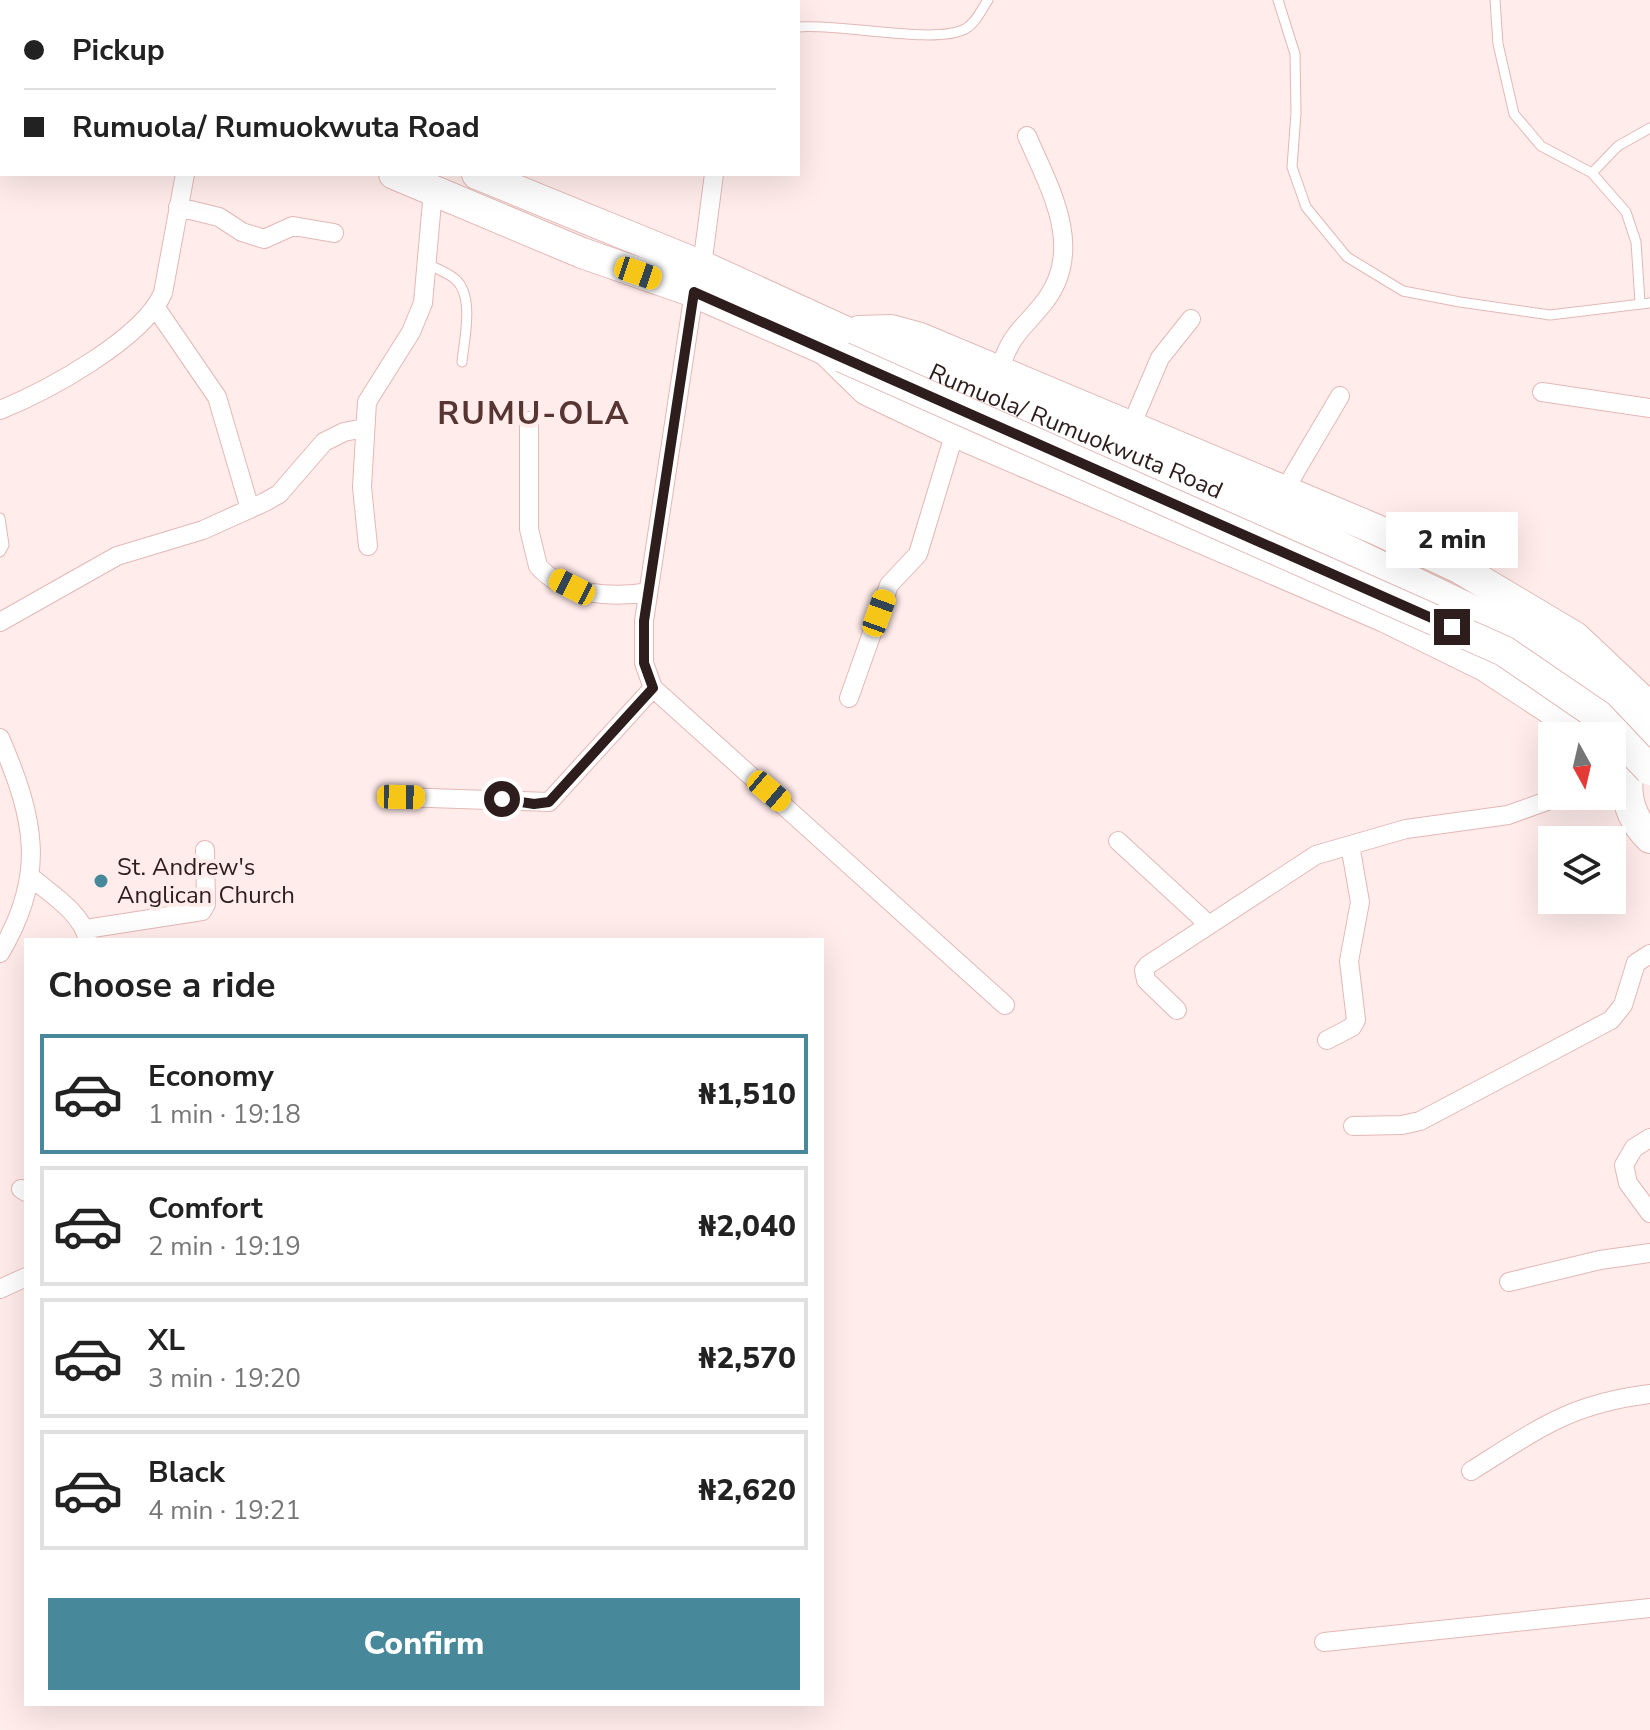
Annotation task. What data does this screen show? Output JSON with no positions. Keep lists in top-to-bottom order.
{
  "streets": {
    "main road": ["Rumuola/ Rumuokwuta Road"]
  },
  "districts": ["RUMU-OLA"],
  "places": ["St. Andrew's Anglican Church"],
  "north": "bottom",
  "page": {
    "banner": ["Pickup", "Rumuola/ Rumuokwuta Road"],
    "bubble": "2 min",
    "heading": "Choose a ride",
    "list": [
      {
        "name": "Economy",
        "note": "1 min · 19:18",
        "value": "₦1,510"
      },
      {
        "name": "Comfort",
        "note": "2 min · 19:19",
        "value": "₦2,040"
      },
      {
        "name": "XL",
        "note": "3 min · 19:20",
        "value": "₦2,570"
      },
      {
        "name": "Black",
        "note": "4 min · 19:21",
        "value": "₦2,620"
      }
    ],
    "buttons": "Confirm"
  }
}
